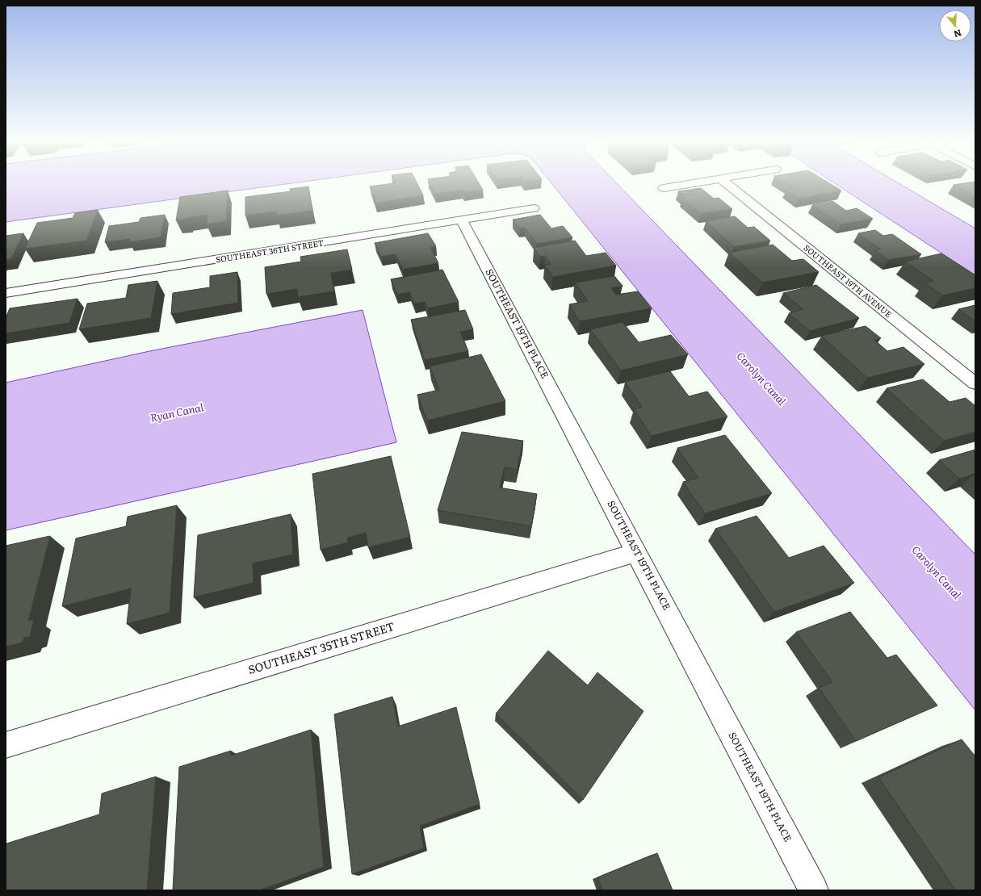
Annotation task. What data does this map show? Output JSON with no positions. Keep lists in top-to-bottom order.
{
  "streets": {
    "street": [
      "SOUTHEAST 36TH STREET",
      "SOUTHEAST 19TH AVENUE",
      "SOUTHEAST 19TH PLACE",
      "SOUTHEAST 35TH STREET"
    ]
  },
  "crossings": [
    ["SOUTHEAST 36TH STREET", "SOUTHEAST 19TH PLACE"],
    ["SOUTHEAST 19TH PLACE", "SOUTHEAST 35TH STREET"]
  ],
  "water": ["Carolyn Canal", "Ryan Canal"],
  "north": "bottom"
}
